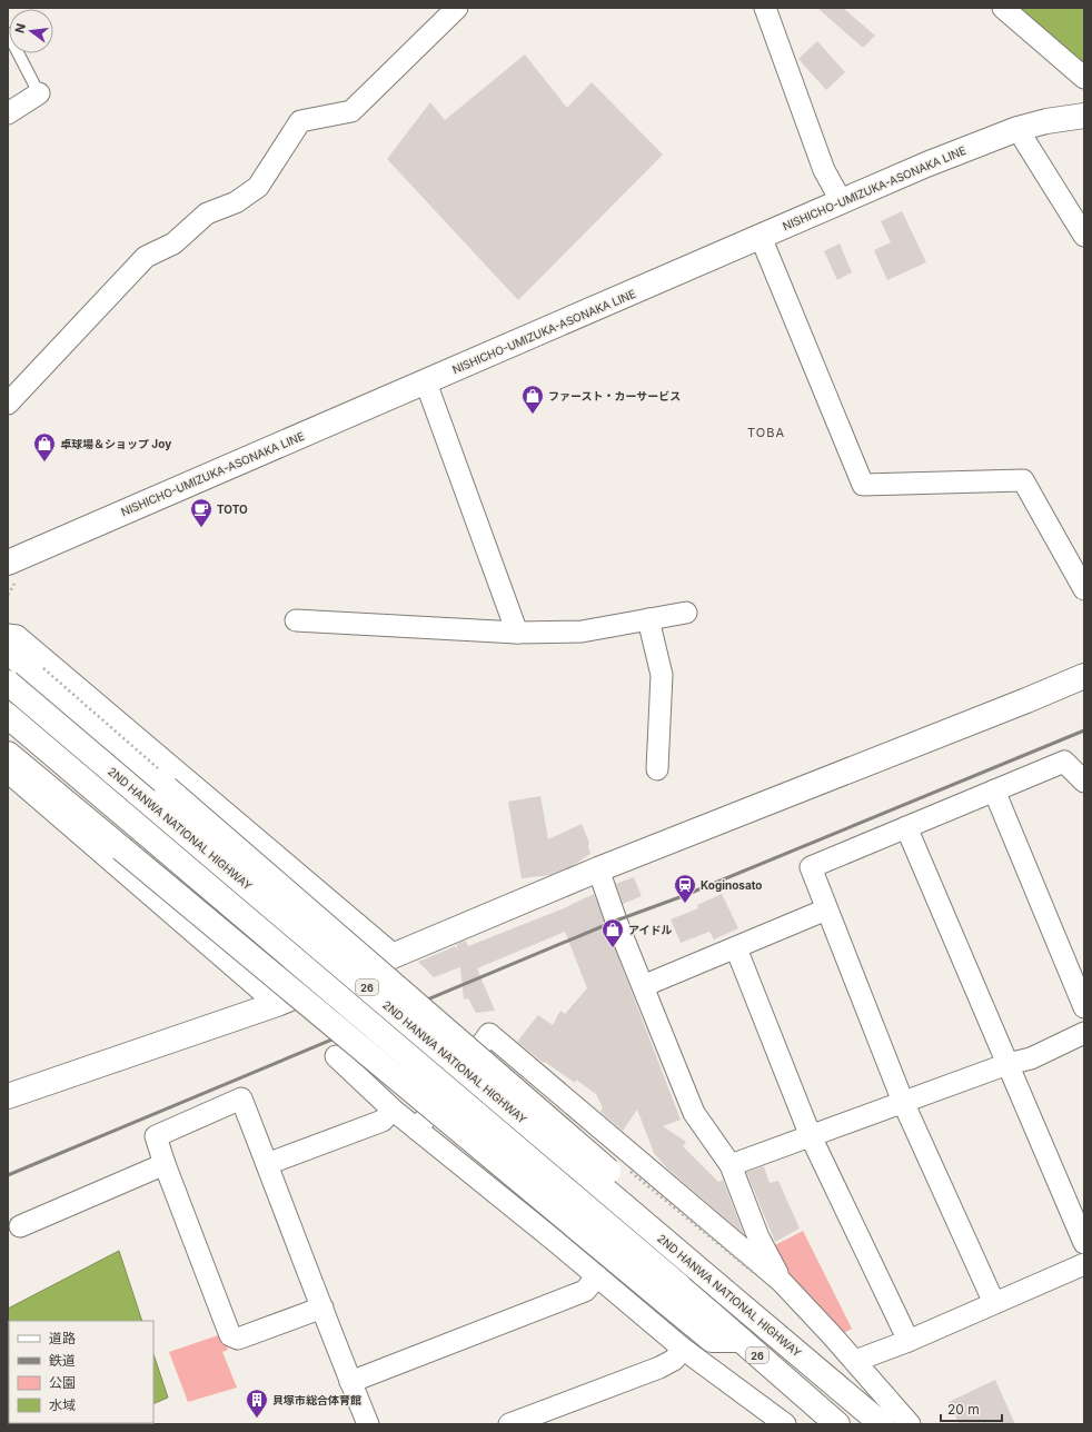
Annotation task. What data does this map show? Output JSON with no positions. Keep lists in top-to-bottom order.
{
  "streets": {
    "main road": ["NISHICHO-UMIZUKA-ASONAKA LINE", "2ND HANWA NATIONAL HIGHWAY", "26"]
  },
  "districts": ["TOBA"],
  "places": {
    "shop": ["ファースト・カーサービス", "卓球場＆ショップ Joy", "アイドル"],
    "cafe": ["TOTO"],
    "station": ["Koginosato"],
    "building": ["貝塚市総合体育館"]
  },
  "legend": [
    "道路",
    "鉄道",
    "公園",
    "水域"
  ],
  "scale_bar": "20 m",
  "north": "left"
}
